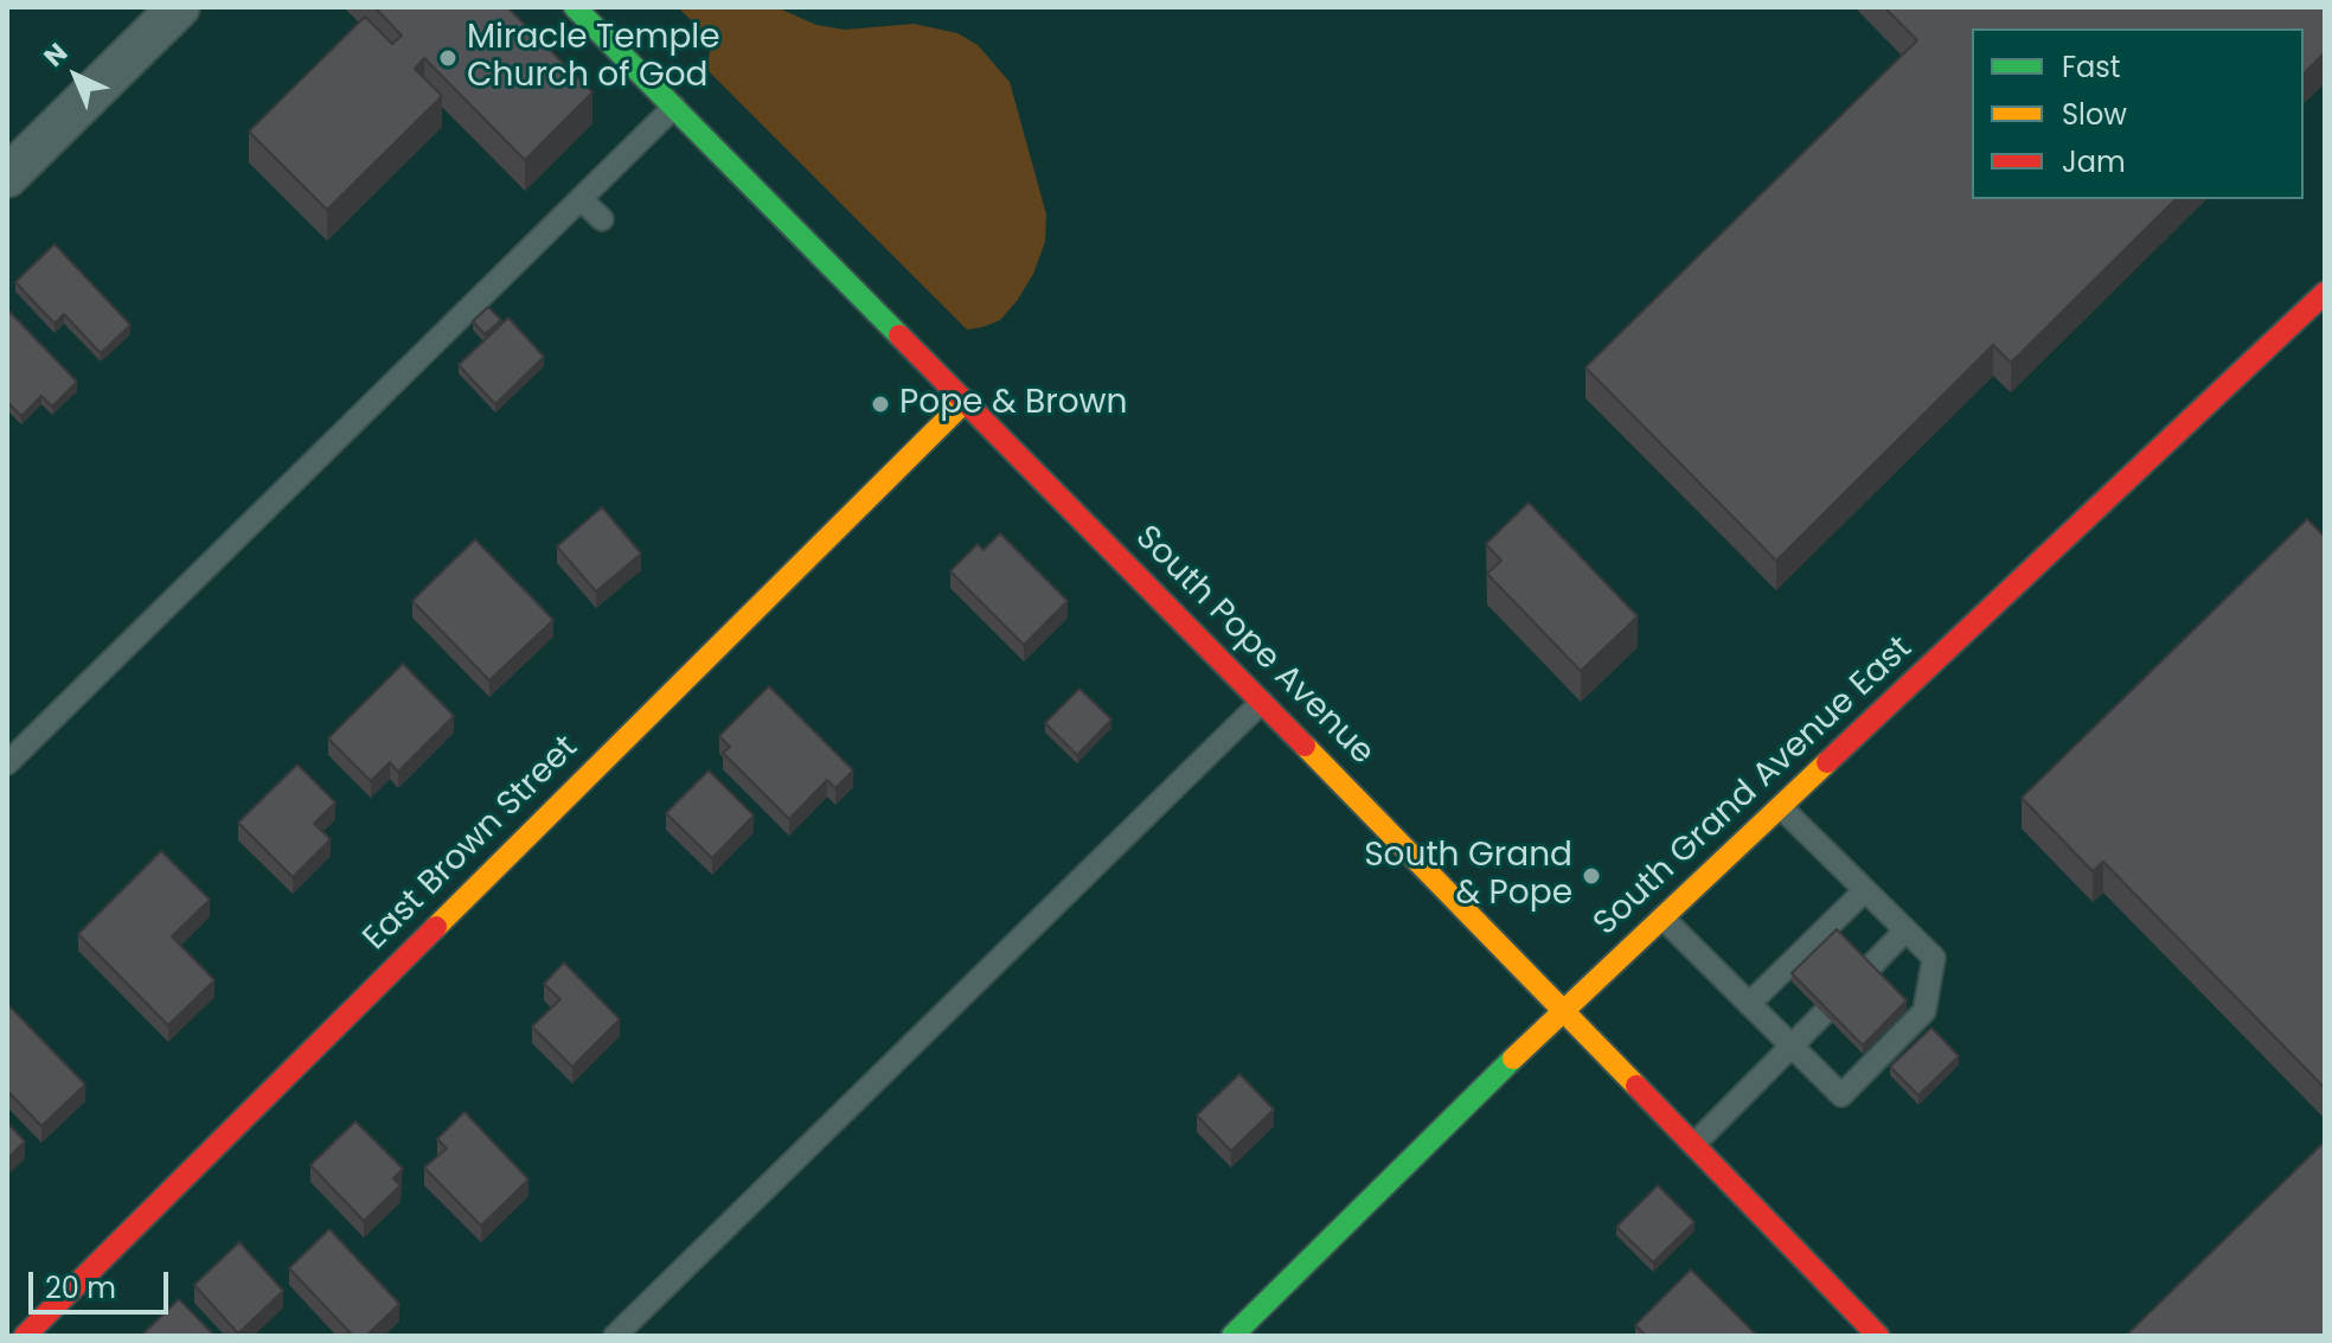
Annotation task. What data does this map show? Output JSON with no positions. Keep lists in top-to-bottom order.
{
  "streets": {
    "street": ["South Pope Avenue", "South Grand Avenue East", "East Brown Street"]
  },
  "crossings": [
    ["South Pope Avenue", "South Grand Avenue East"],
    ["South Pope Avenue", "East Brown Street"]
  ],
  "places": ["Miracle Temple Church of God", "Pope & Brown", "South Grand & Pope"],
  "legend": ["Fast", "Slow", "Jam"],
  "scale_bar": "20 m",
  "north": "top left"
}
